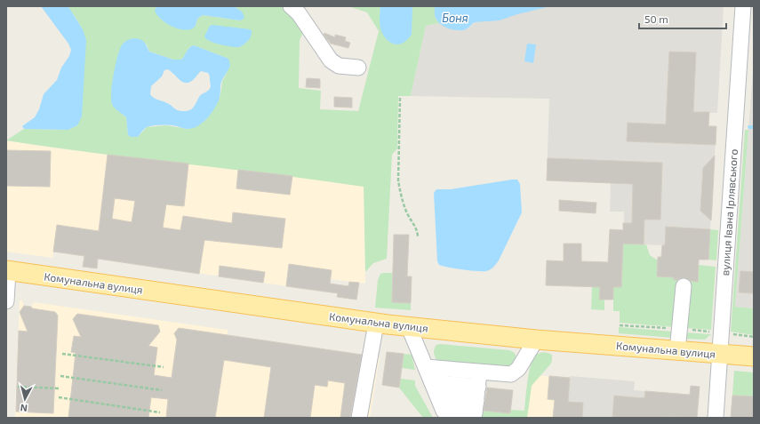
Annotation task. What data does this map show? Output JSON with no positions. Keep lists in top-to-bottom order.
{
  "streets": {
    "main road": ["Комунальна вулиця"],
    "street": ["вулиця Івана Ірлявського"]
  },
  "crossings": [
    ["вулиця Івана Ірлявського", "Комунальна вулиця"]
  ],
  "water": ["Боня"],
  "scale_bar": "50 m",
  "north": "bottom"
}
